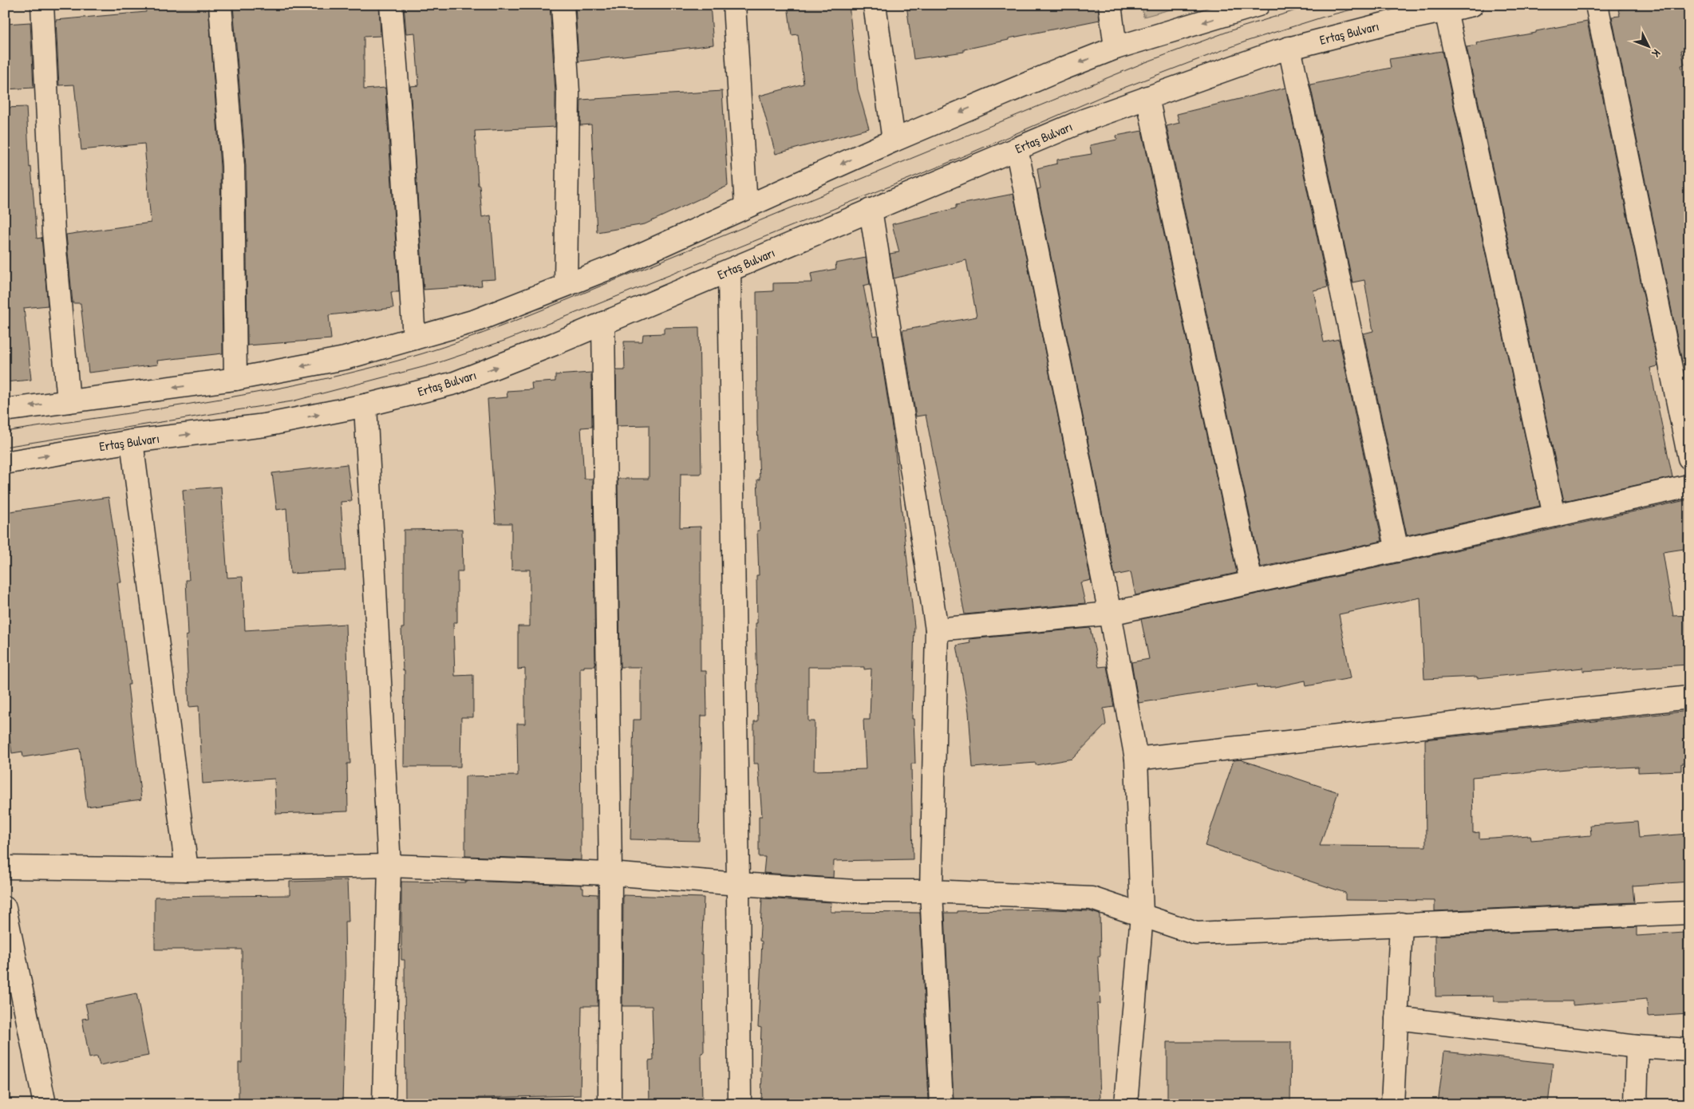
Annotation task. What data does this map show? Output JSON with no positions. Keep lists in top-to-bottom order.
{
  "streets": {
    "street": ["Ertaş Bulvarı"]
  },
  "north": "bottom right"
}
